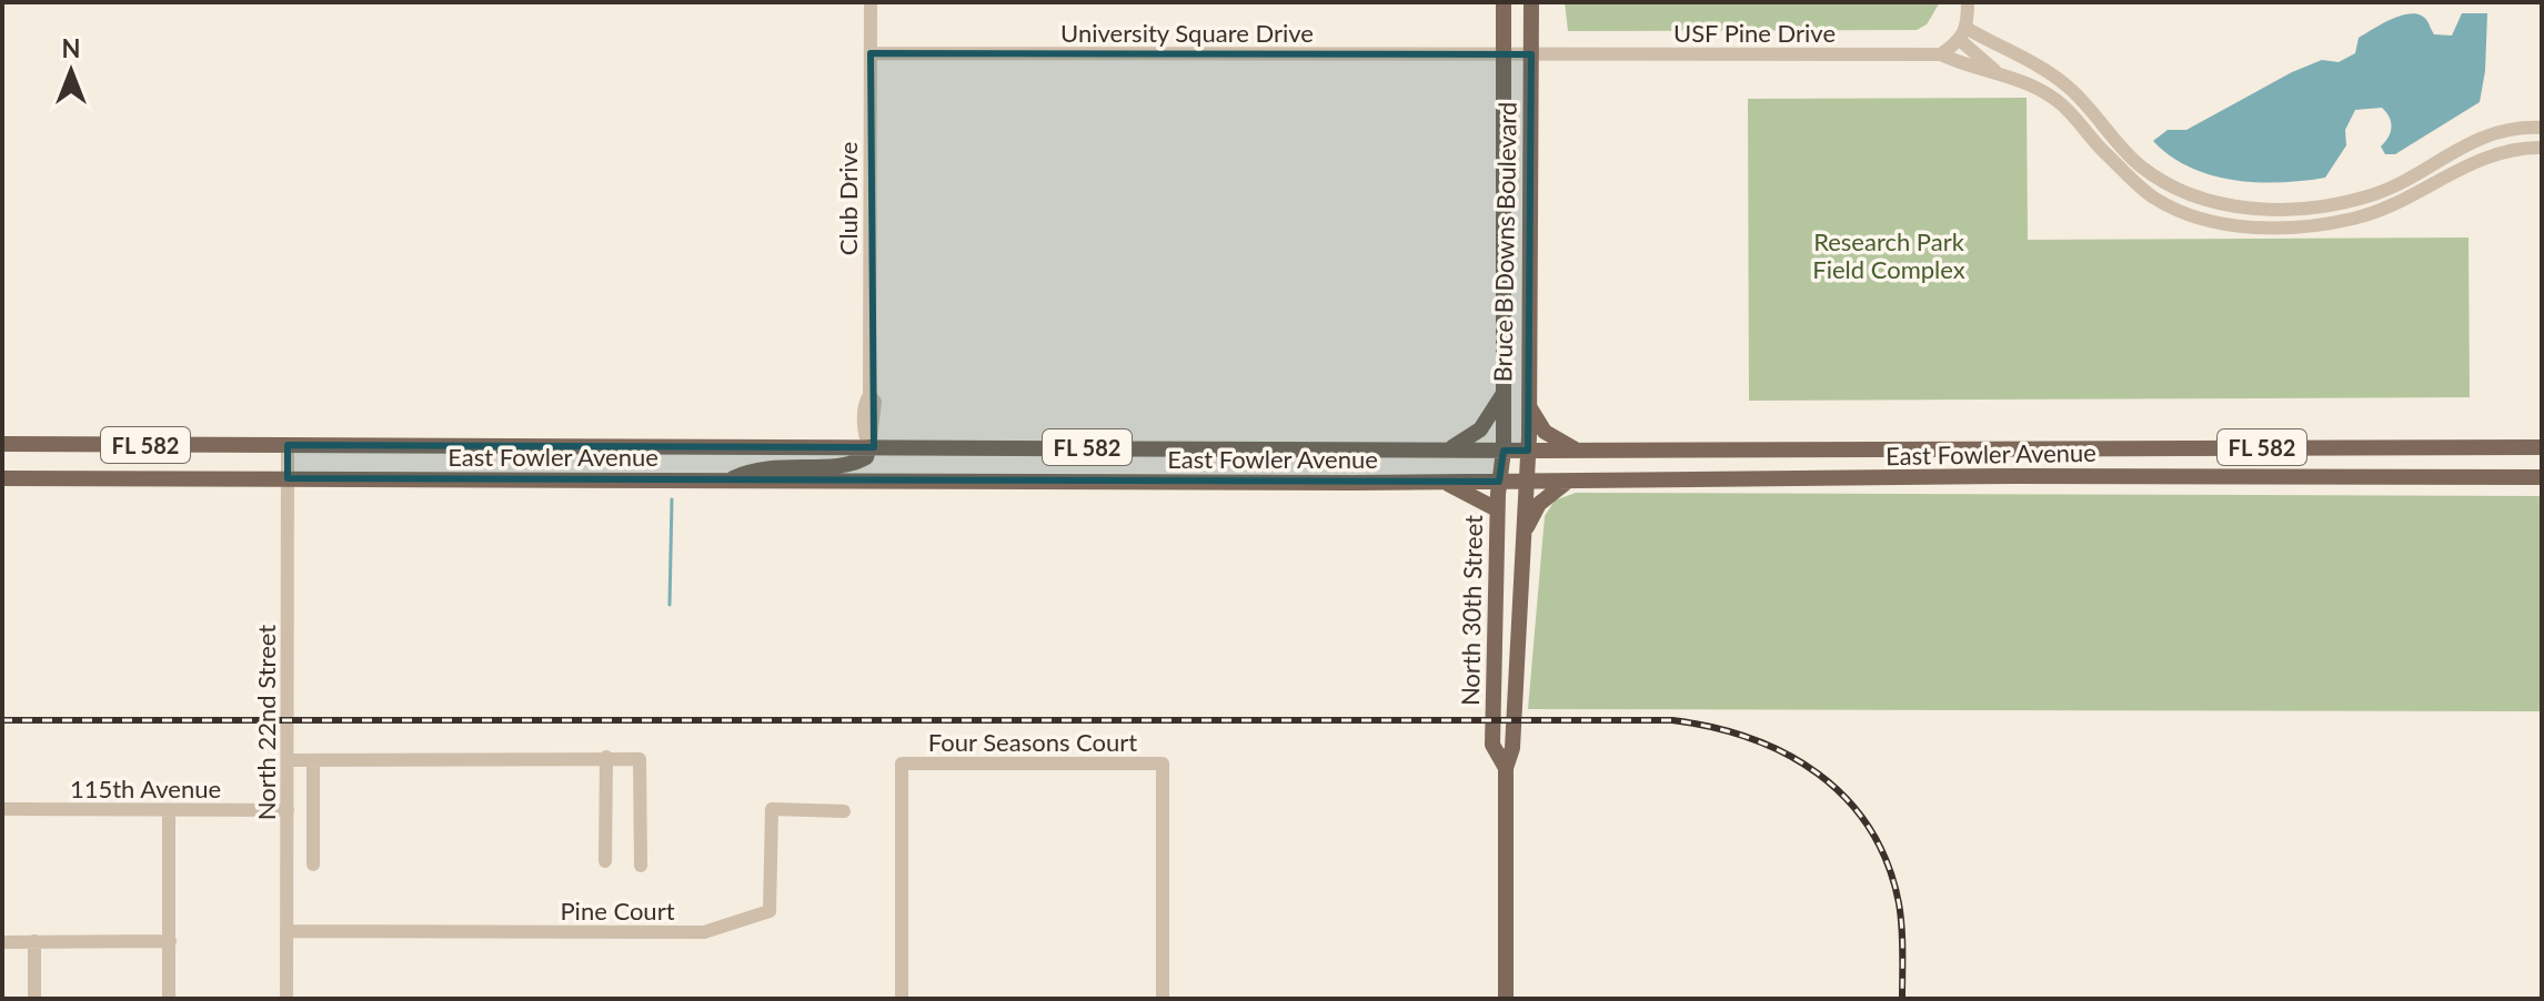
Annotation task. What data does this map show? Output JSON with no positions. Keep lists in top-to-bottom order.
{
  "streets": {
    "main road": [
      "Bruce B Downs Boulevard",
      "FL 582",
      "East Fowler Avenue",
      "North 30th Street"
    ],
    "street": [
      "University Square Drive",
      "USF Pine Drive",
      "Club Drive",
      "North 22nd Street",
      "Four Seasons Court",
      "115th Avenue",
      "Pine Court"
    ]
  },
  "crossings": [
    ["University Square Drive", "USF Pine Drive"],
    ["University Square Drive", "Club Drive"],
    ["University Square Drive", "Bruce B Downs Boulevard"],
    ["USF Pine Drive", "Bruce B Downs Boulevard"],
    ["Club Drive", "East Fowler Avenue"],
    ["Bruce B Downs Boulevard", "East Fowler Avenue"],
    ["Bruce B Downs Boulevard", "North 30th Street"],
    ["East Fowler Avenue", "North 30th Street"],
    ["East Fowler Avenue", "North 22nd Street"],
    ["North 22nd Street", "115th Avenue"],
    ["North 22nd Street", "Pine Court"]
  ],
  "parks": ["Research Park Field Complex"],
  "north": "top"
}
